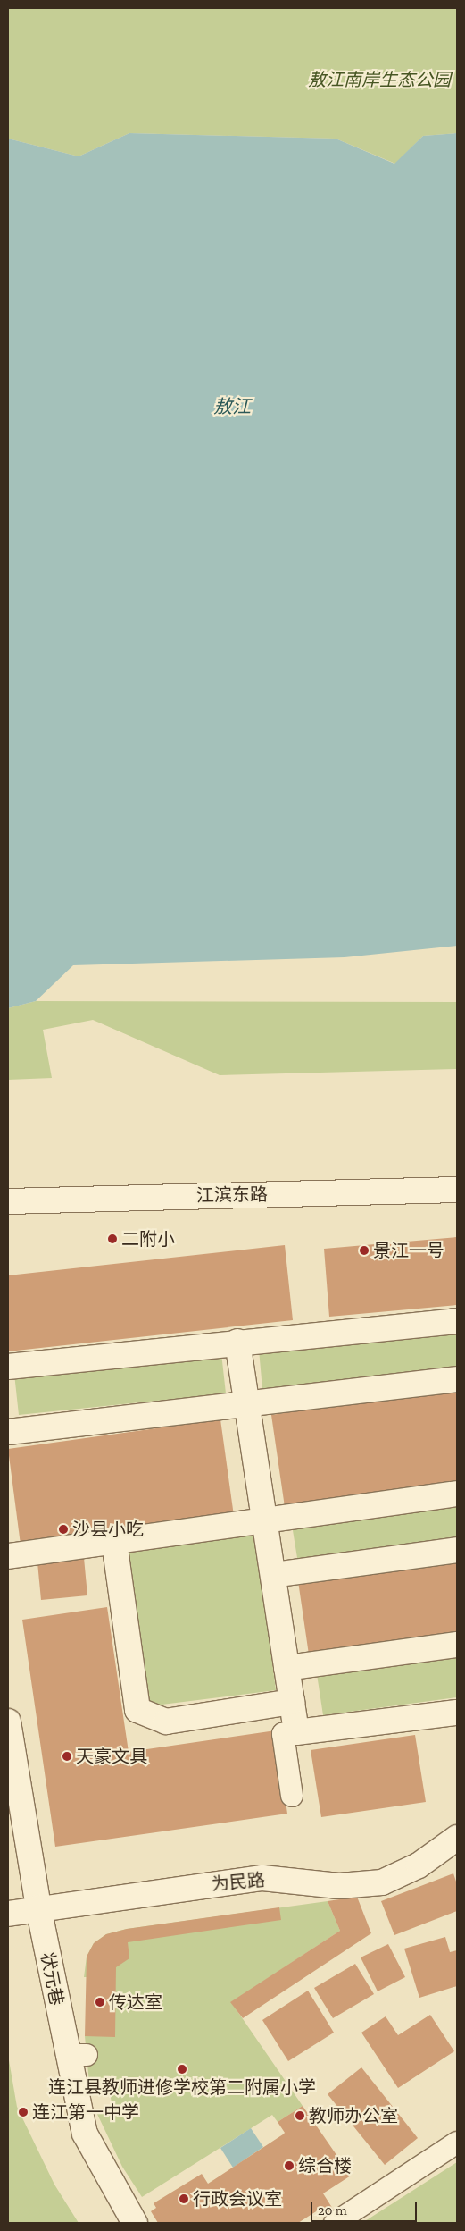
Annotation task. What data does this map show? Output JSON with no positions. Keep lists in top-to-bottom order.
{
  "streets": {
    "street": ["江滨东路", "为民路", "状元巷"]
  },
  "crossings": [
    ["为民路", "状元巷"]
  ],
  "water": ["敖江"],
  "parks": ["敖江南岸生态公园"],
  "places": [
    "二附小",
    "景江一号",
    "沙县小吃",
    "天豪文具",
    "传达室",
    "连江县教师进修学校第二附属小学",
    "连江第一中学",
    "教师办公室",
    "综合楼",
    "行政会议室"
  ],
  "scale_bar": "20 m"
}
